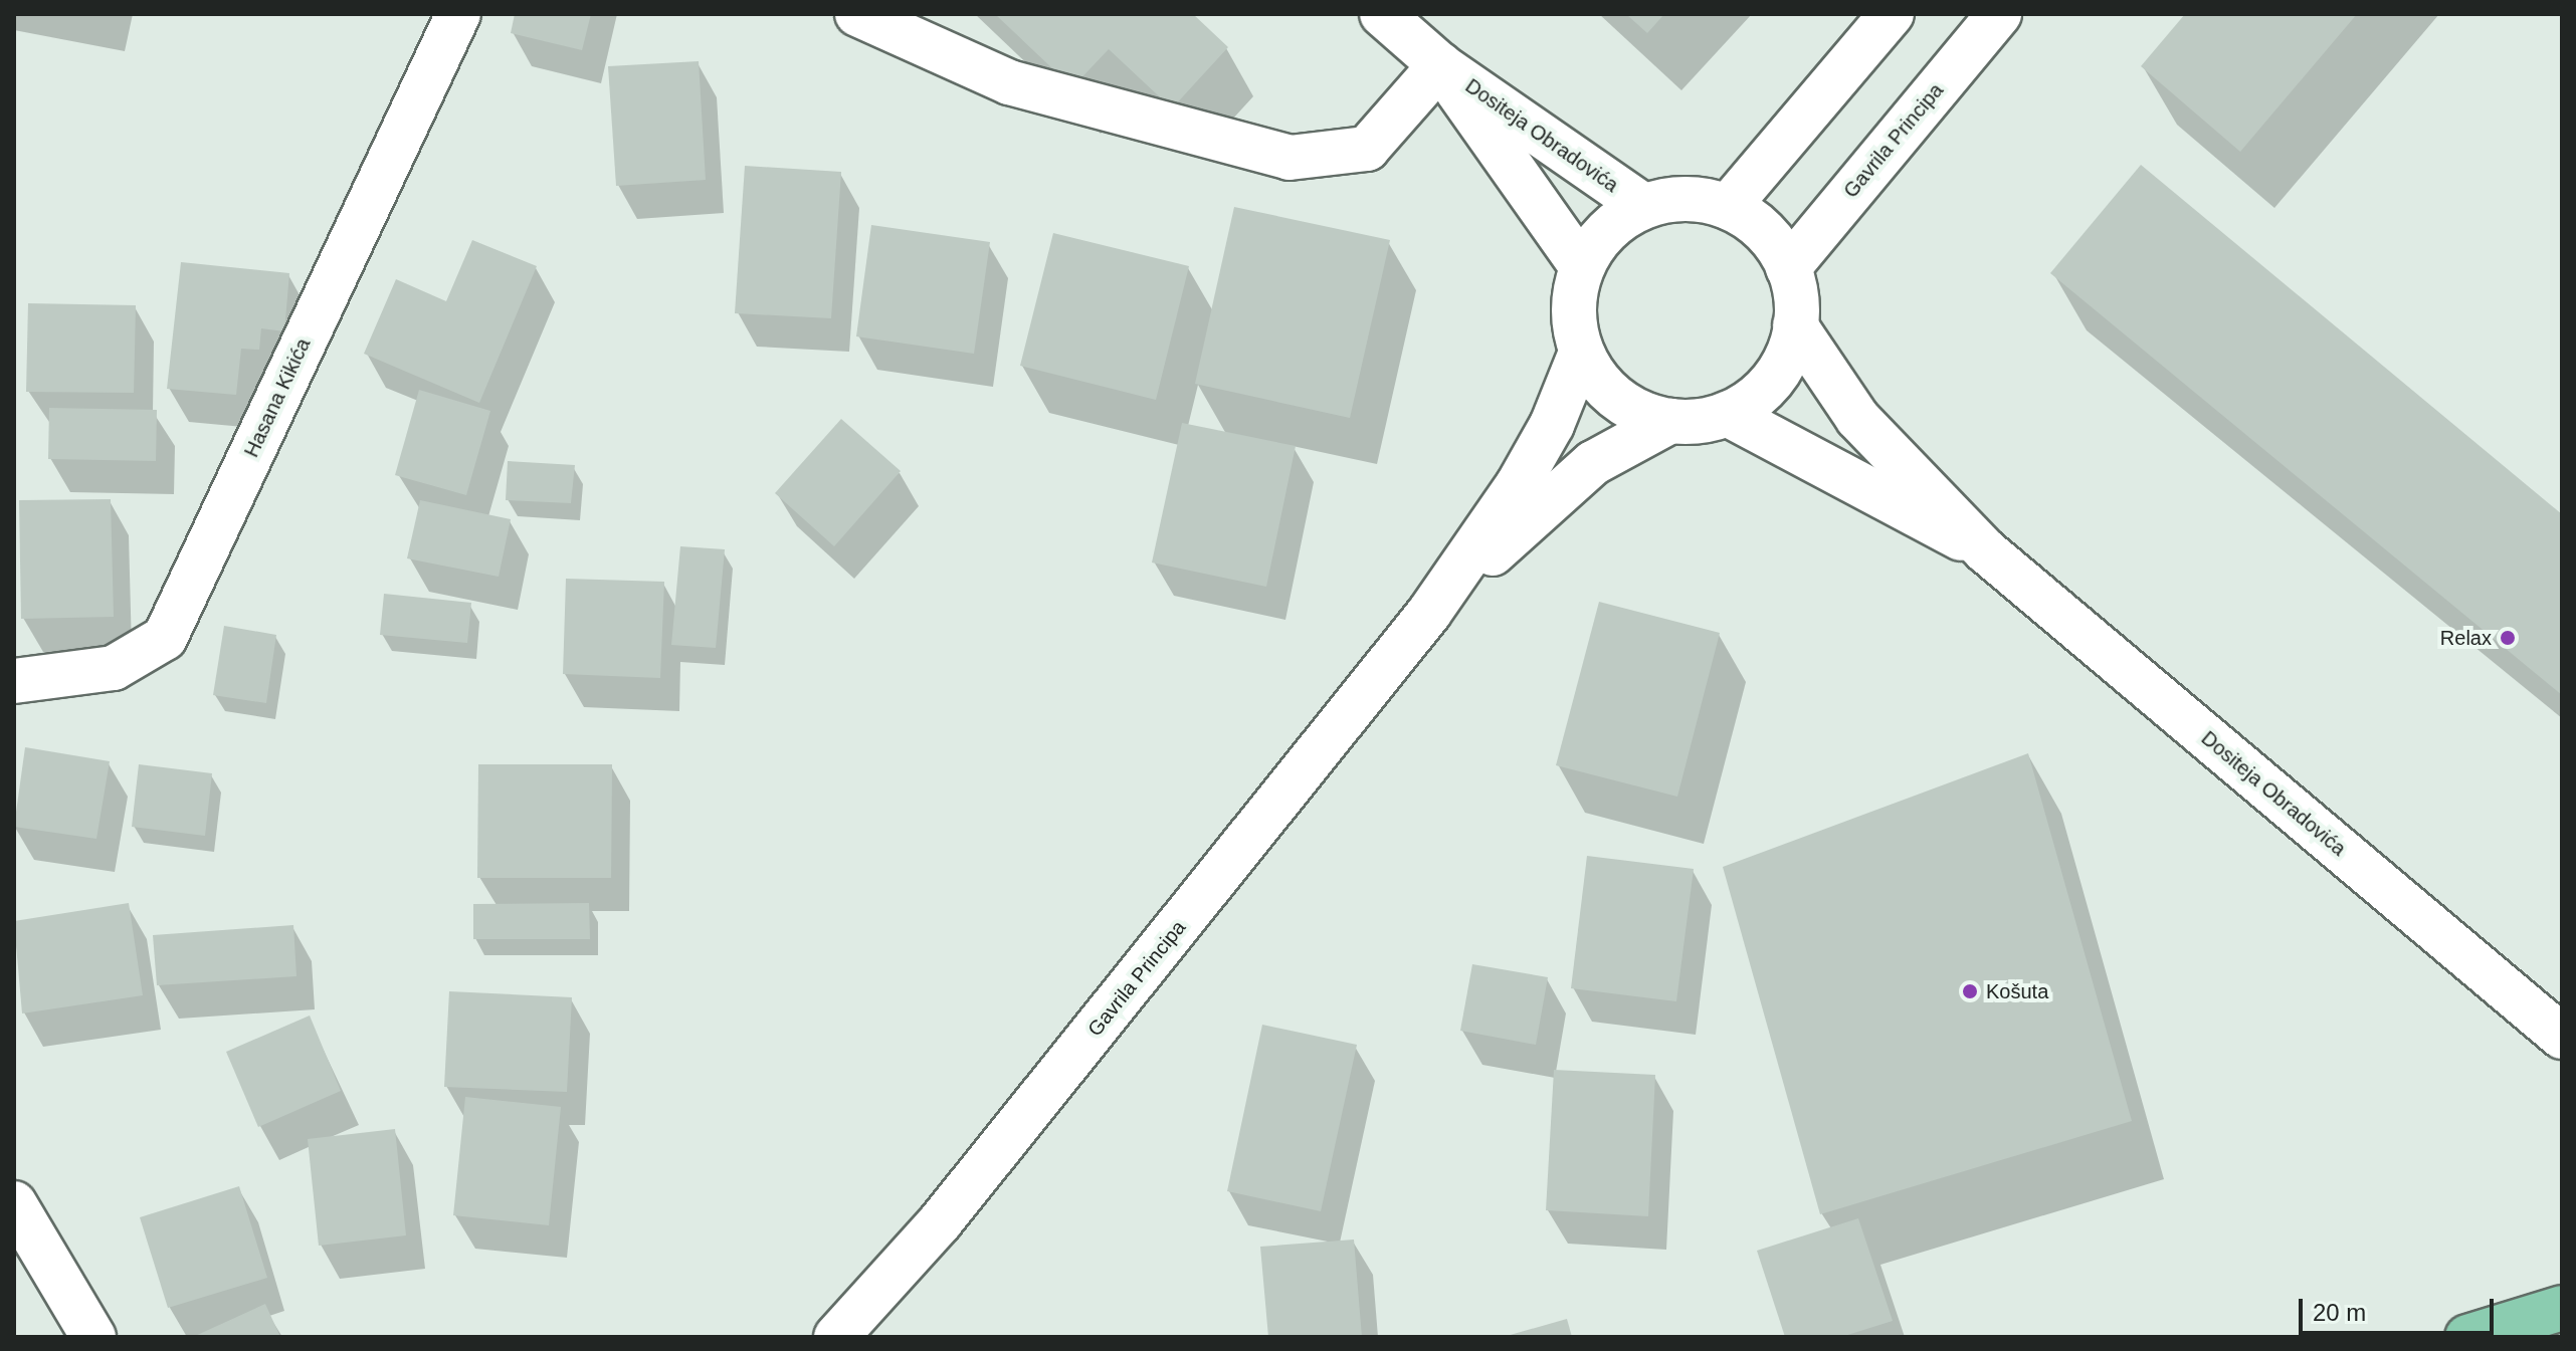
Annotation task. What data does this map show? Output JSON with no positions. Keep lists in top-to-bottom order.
{
  "streets": {
    "street": ["Dositeja Obradovića", "Gavrila Principa", "Hasana Kikića"]
  },
  "crossings": [
    ["Dositeja Obradovića", "Gavrila Principa"]
  ],
  "places": ["Relax", "Košuta"],
  "scale_bar": "20 m"
}
